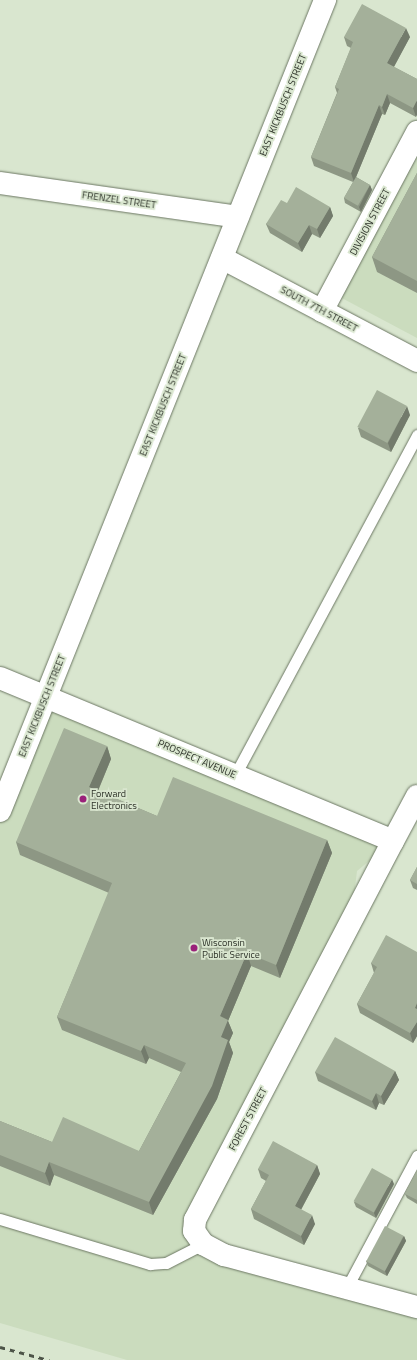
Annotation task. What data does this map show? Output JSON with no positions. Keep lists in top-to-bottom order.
{
  "streets": {
    "street": [
      "EAST KICKBUSCH STREET",
      "FRENZEL STREET",
      "DIVISION STREET",
      "SOUTH 7TH STREET",
      "PROSPECT AVENUE",
      "FOREST STREET"
    ]
  },
  "crossings": [
    ["EAST KICKBUSCH STREET", "FRENZEL STREET"],
    ["EAST KICKBUSCH STREET", "SOUTH 7TH STREET"],
    ["EAST KICKBUSCH STREET", "PROSPECT AVENUE"],
    ["DIVISION STREET", "SOUTH 7TH STREET"],
    ["PROSPECT AVENUE", "FOREST STREET"]
  ],
  "places": ["Forward Electronics", "Wisconsin Public Service"]
}
